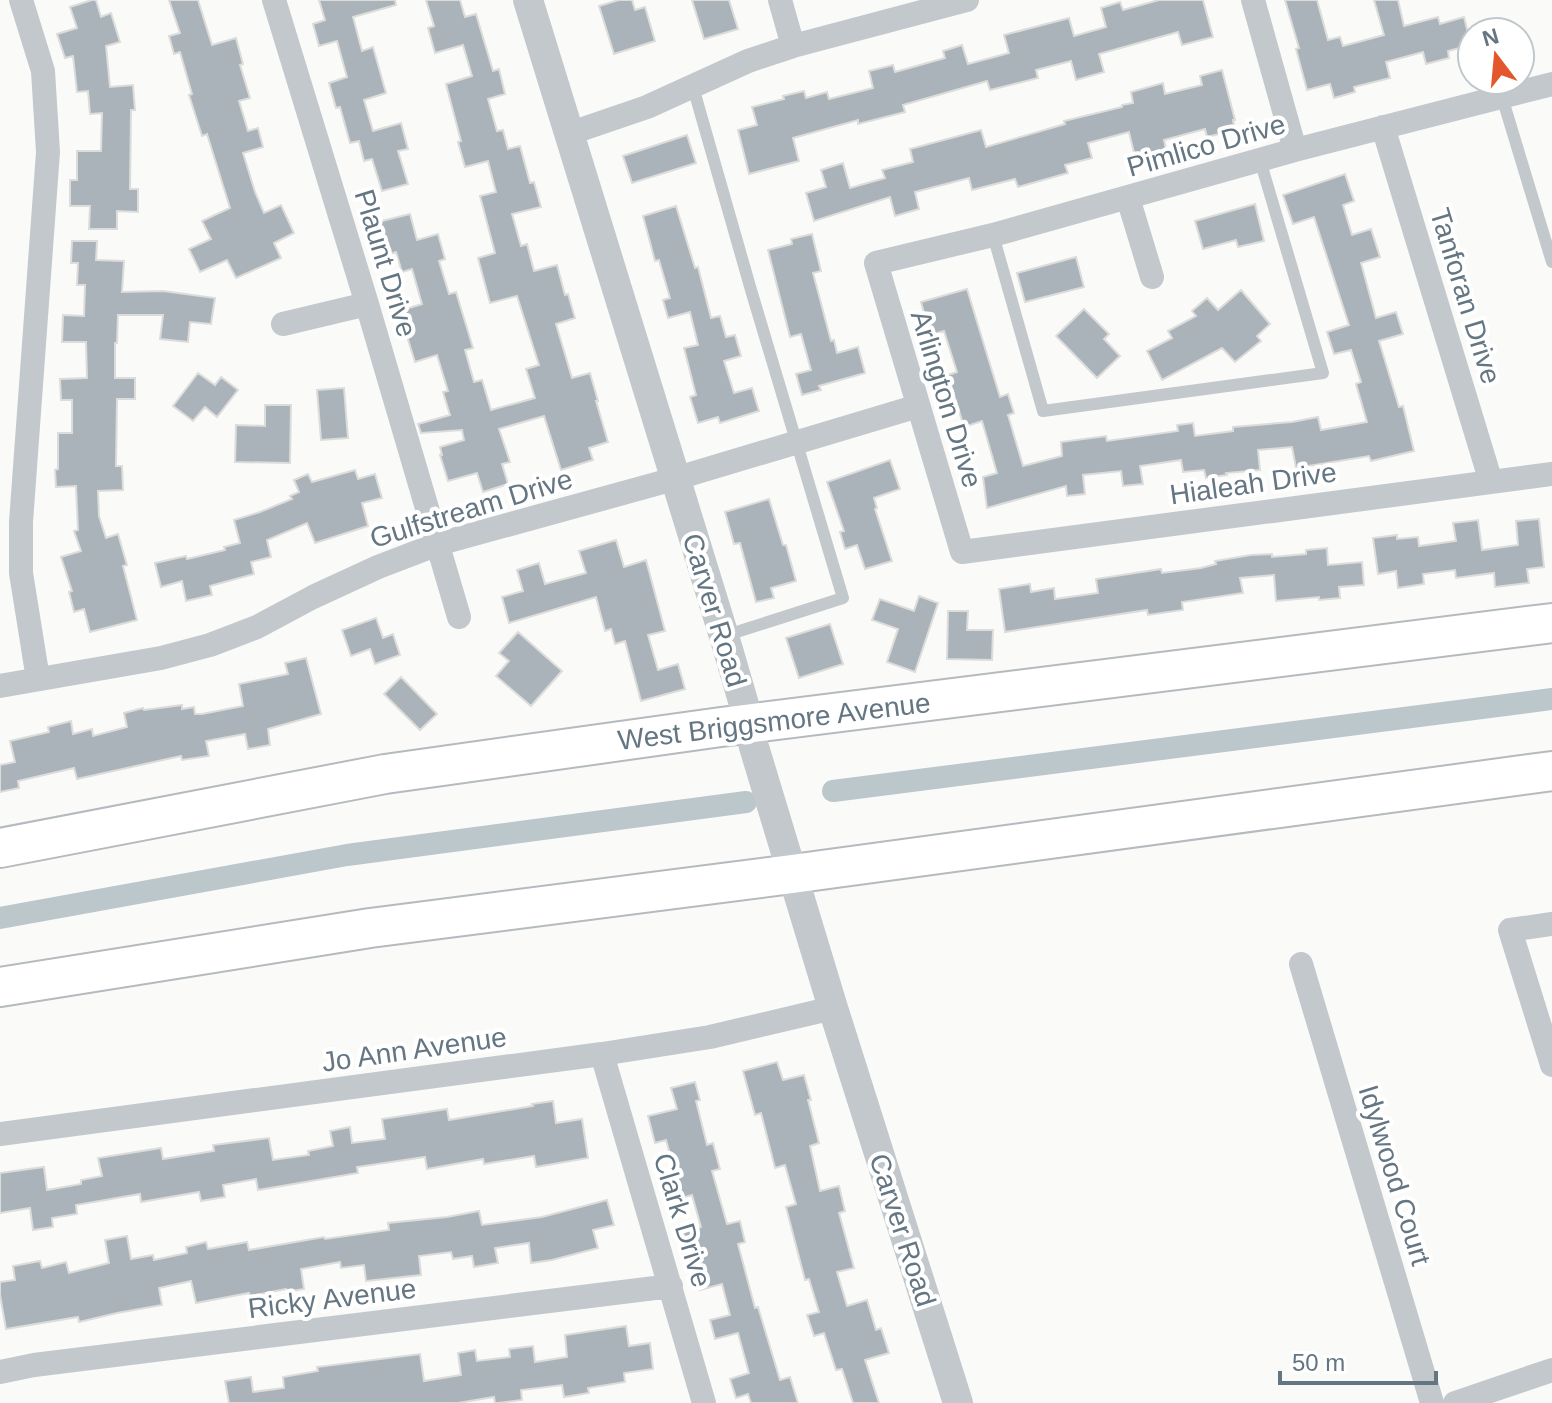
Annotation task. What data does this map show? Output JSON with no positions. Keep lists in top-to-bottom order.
{
  "streets": {
    "main road": ["West Briggsmore Avenue"],
    "street": [
      "Pimlico Drive",
      "Plaunt Drive",
      "Tanforan Drive",
      "Arlington Drive",
      "Hialeah Drive",
      "Gulfstream Drive",
      "Carver Road",
      "Jo Ann Avenue",
      "Idylwood Court",
      "Clark Drive",
      "Ricky Avenue"
    ]
  },
  "crossings": [
    ["Pimlico Drive", "Tanforan Drive"],
    ["Pimlico Drive", "Arlington Drive"],
    ["Plaunt Drive", "Gulfstream Drive"],
    ["Tanforan Drive", "Hialeah Drive"],
    ["Arlington Drive", "Hialeah Drive"],
    ["Arlington Drive", "Gulfstream Drive"],
    ["Gulfstream Drive", "Carver Road"],
    ["Carver Road", "West Briggsmore Avenue"],
    ["Carver Road", "Jo Ann Avenue"],
    ["Jo Ann Avenue", "Clark Drive"],
    ["Clark Drive", "Ricky Avenue"]
  ],
  "scale_bar": "50 m",
  "north": "top"
}
